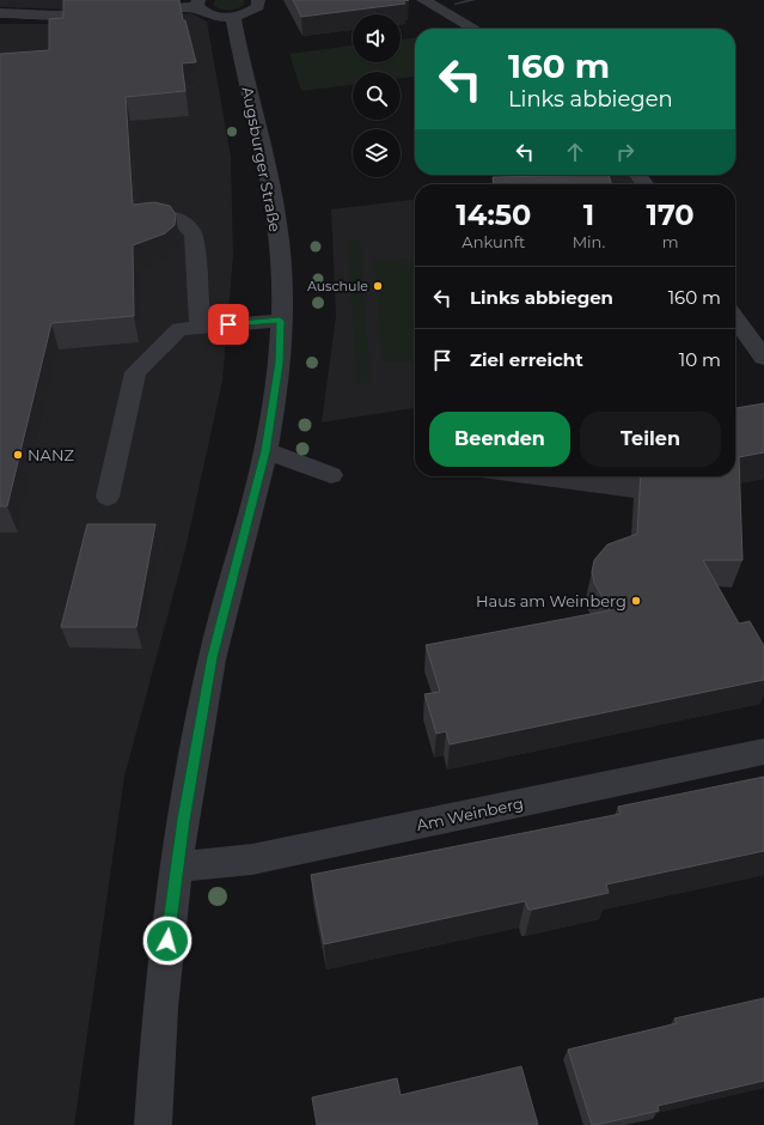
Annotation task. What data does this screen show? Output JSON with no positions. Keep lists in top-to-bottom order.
{
  "streets": {
    "street": ["Augsburger Straße", "Am Weinberg"]
  },
  "crossings": [
    ["Augsburger Straße", "Am Weinberg"]
  ],
  "places": ["Auschule", "NANZ", "Haus am Weinberg"],
  "page": {
    "turn": ["160 m", "Links abbiegen"],
    "eta": [
      "14:50",
      "Ankunft",
      "1",
      "Min.",
      "170",
      "m"
    ],
    "list": [
      {
        "name": "Links abbiegen",
        "value": "160 m"
      },
      {
        "name": "Ziel erreicht",
        "value": "10 m"
      }
    ],
    "buttons": ["Beenden", "Teilen"]
  }
}
